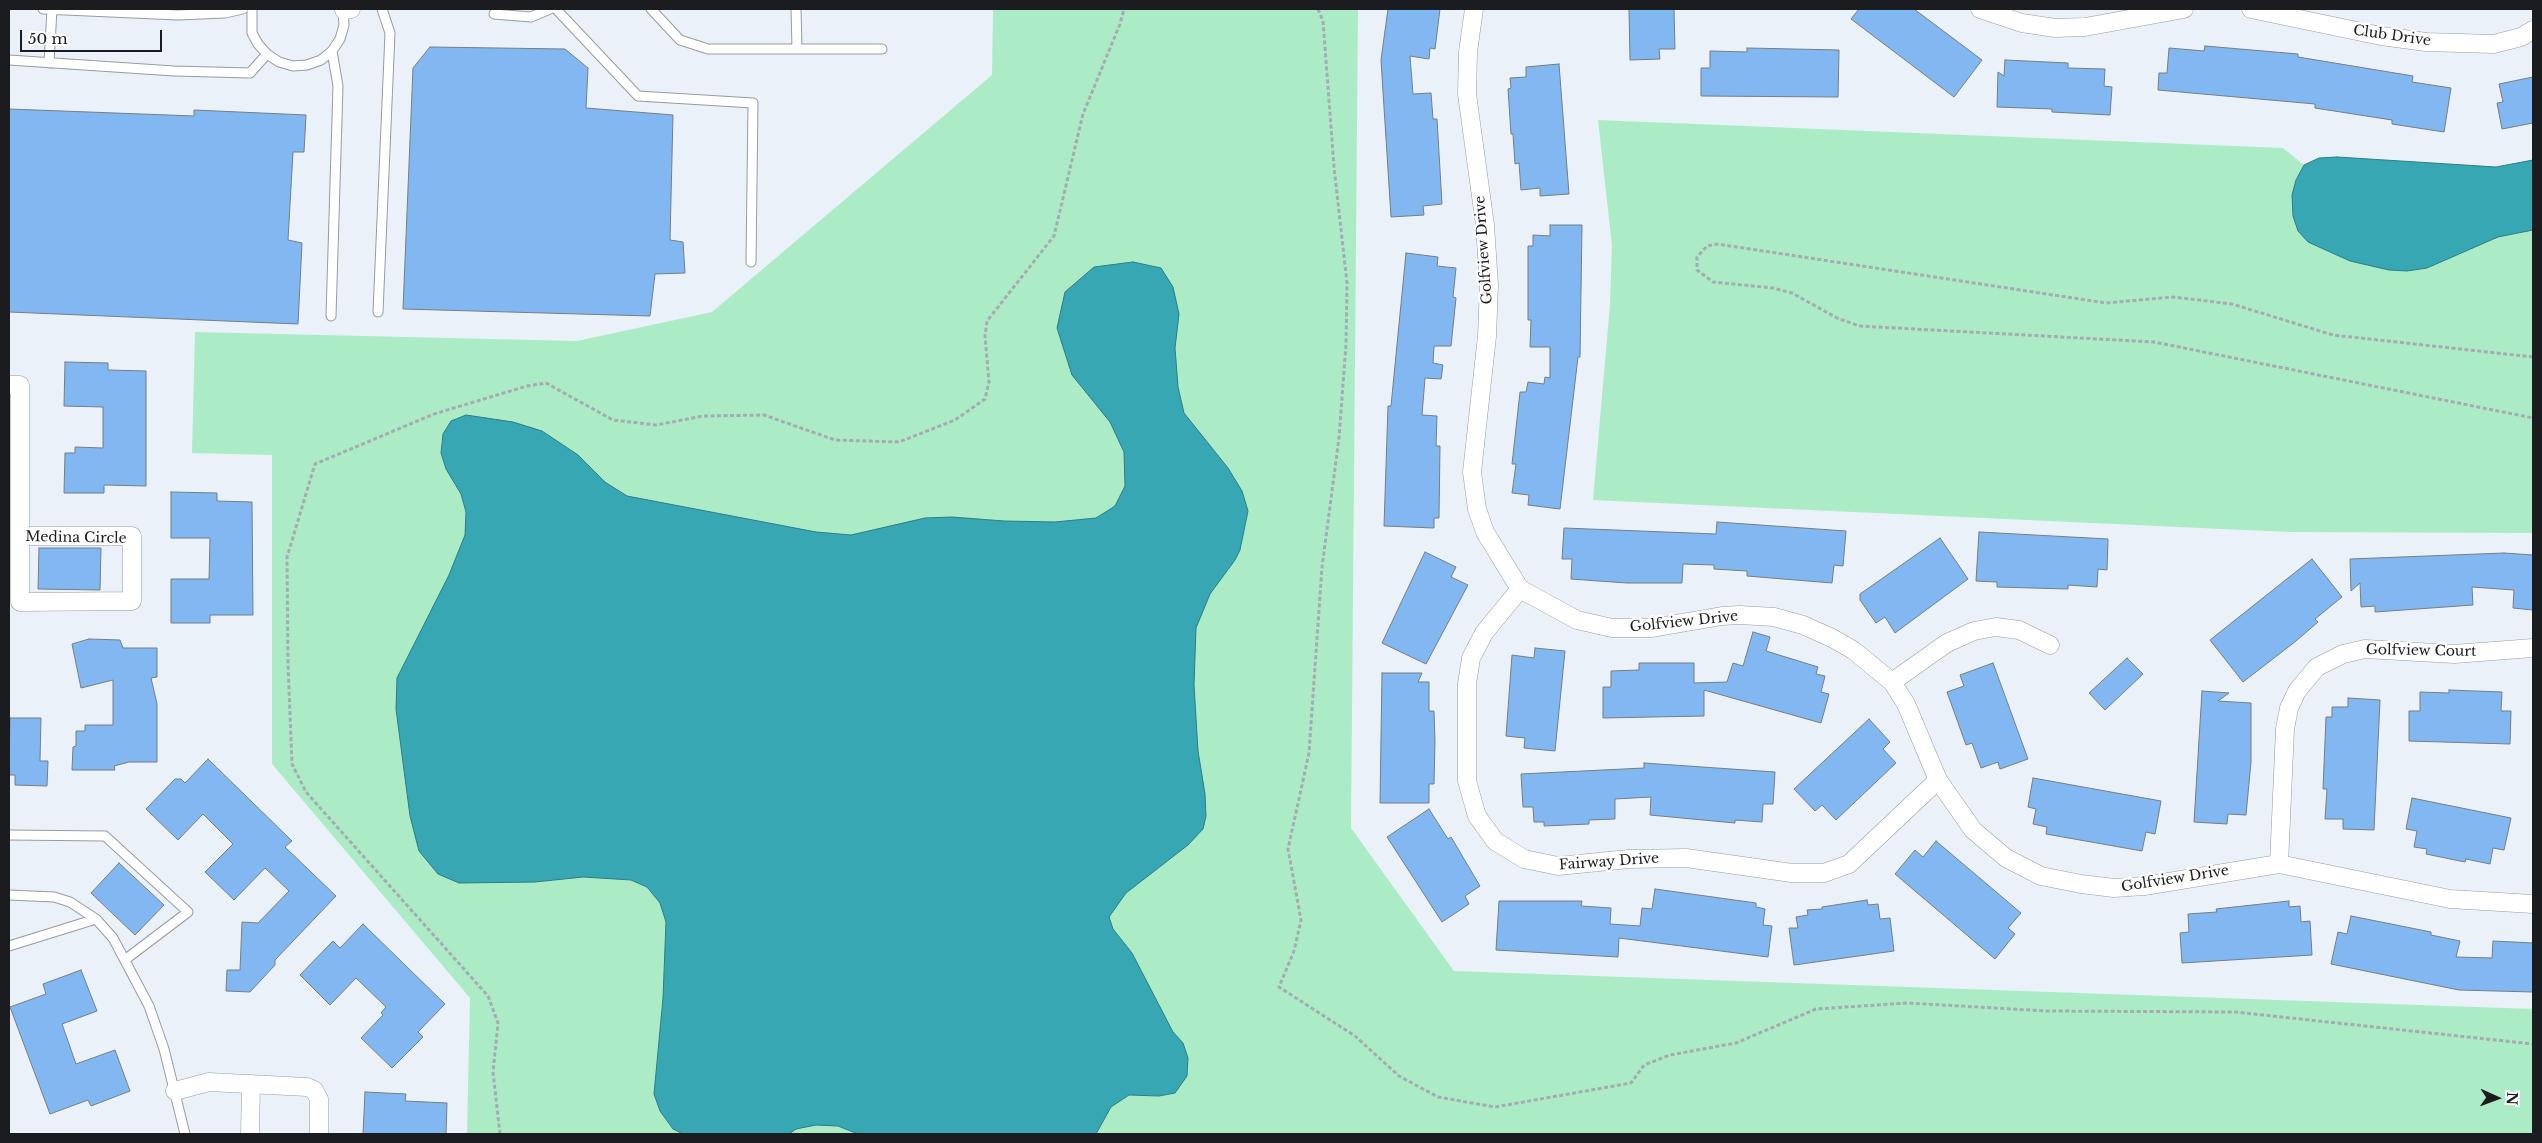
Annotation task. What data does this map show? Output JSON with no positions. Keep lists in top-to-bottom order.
{
  "streets": {
    "street": [
      "Club Drive",
      "Golfview Drive",
      "Medina Circle",
      "Golfview Court",
      "Fairway Drive"
    ]
  },
  "crossings": [
    ["Golfview Drive", "Golfview Court"],
    ["Golfview Drive", "Fairway Drive"]
  ],
  "scale_bar": "50 m",
  "north": "right"
}
